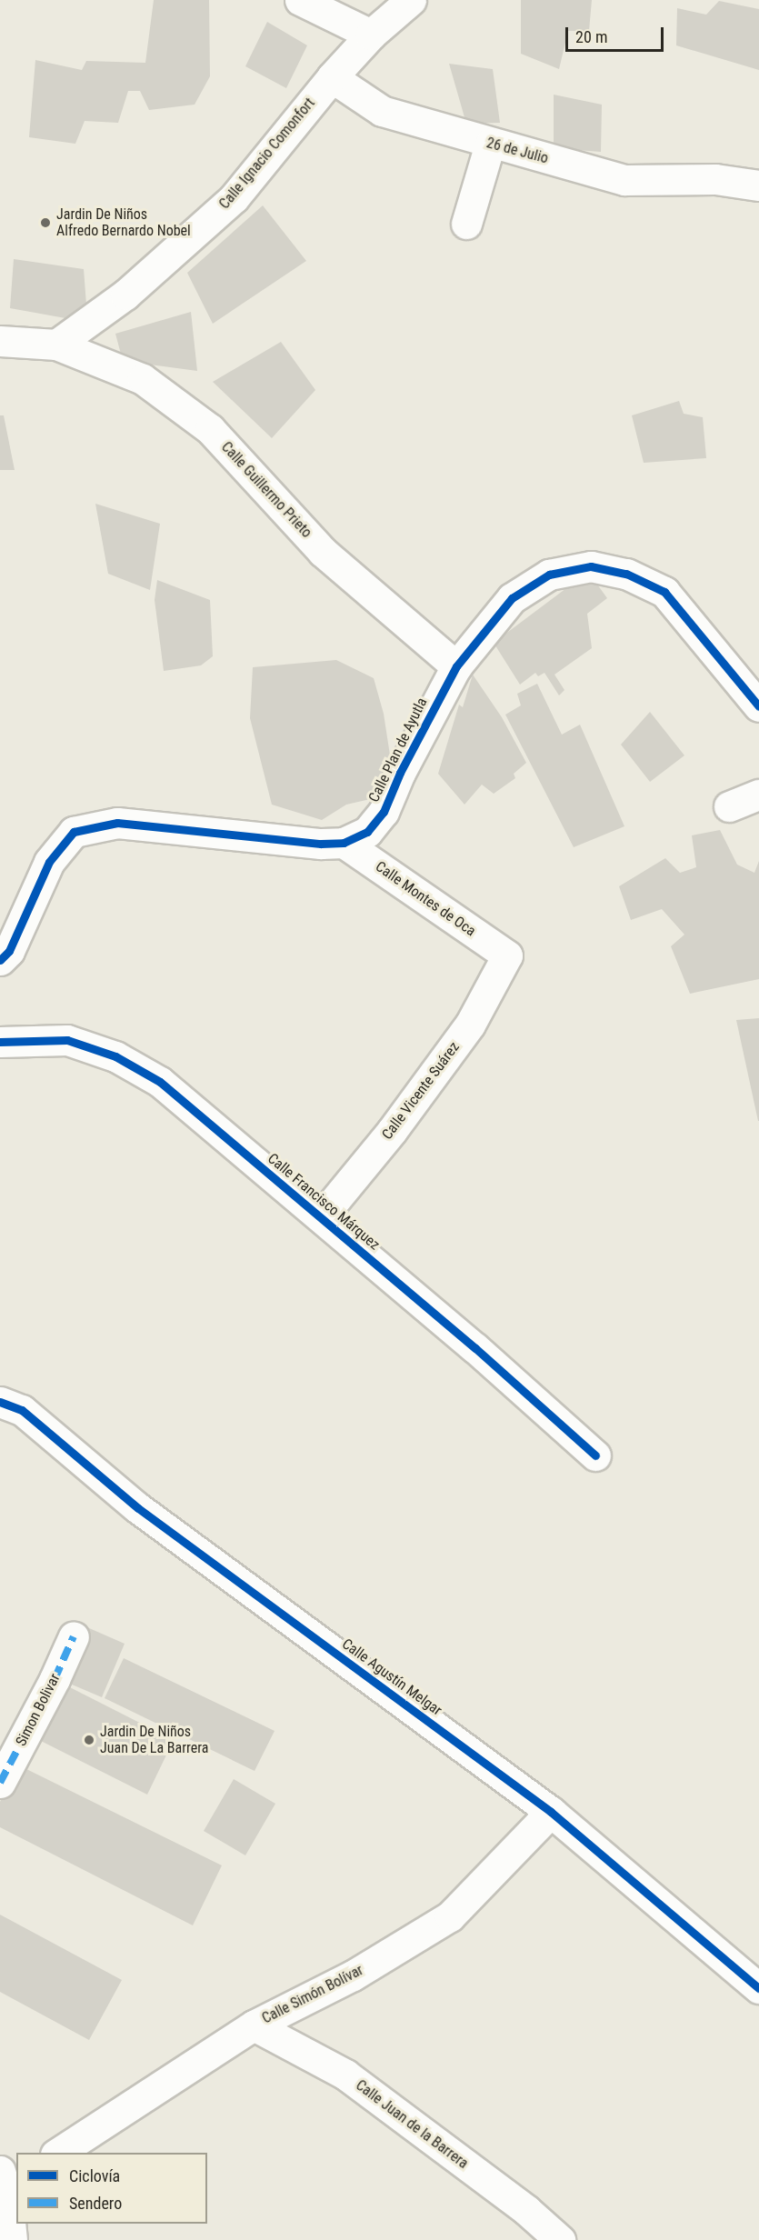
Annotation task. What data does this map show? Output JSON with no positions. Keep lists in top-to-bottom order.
{
  "streets": {
    "street": [
      "26 de Julio",
      "Calle Ignacio Comonfort",
      "Calle Guillermo Prieto",
      "Calle Plan de Ayutla",
      "Calle Montes de Oca",
      "Calle Vicente Suárez",
      "Calle Francisco Márquez",
      "Calle Agustín Melgar",
      "Simon Bolivar",
      "Calle Simón Bolívar",
      "Calle Juan de la Barrera"
    ]
  },
  "crossings": [
    ["26 de Julio", "Calle Ignacio Comonfort"],
    ["Calle Ignacio Comonfort", "Calle Guillermo Prieto"],
    ["Calle Guillermo Prieto", "Calle Plan de Ayutla"],
    ["Calle Plan de Ayutla", "Calle Montes de Oca"],
    ["Calle Montes de Oca", "Calle Vicente Suárez"],
    ["Calle Vicente Suárez", "Calle Francisco Márquez"],
    ["Calle Agustín Melgar", "Calle Simón Bolívar"],
    ["Calle Simón Bolívar", "Calle Juan de la Barrera"]
  ],
  "places": ["Jardin De Niños Alfredo Bernardo Nobel", "Jardin De Niños Juan De La Barrera"],
  "legend": ["Ciclovía", "Sendero"],
  "scale_bar": "20 m"
}
